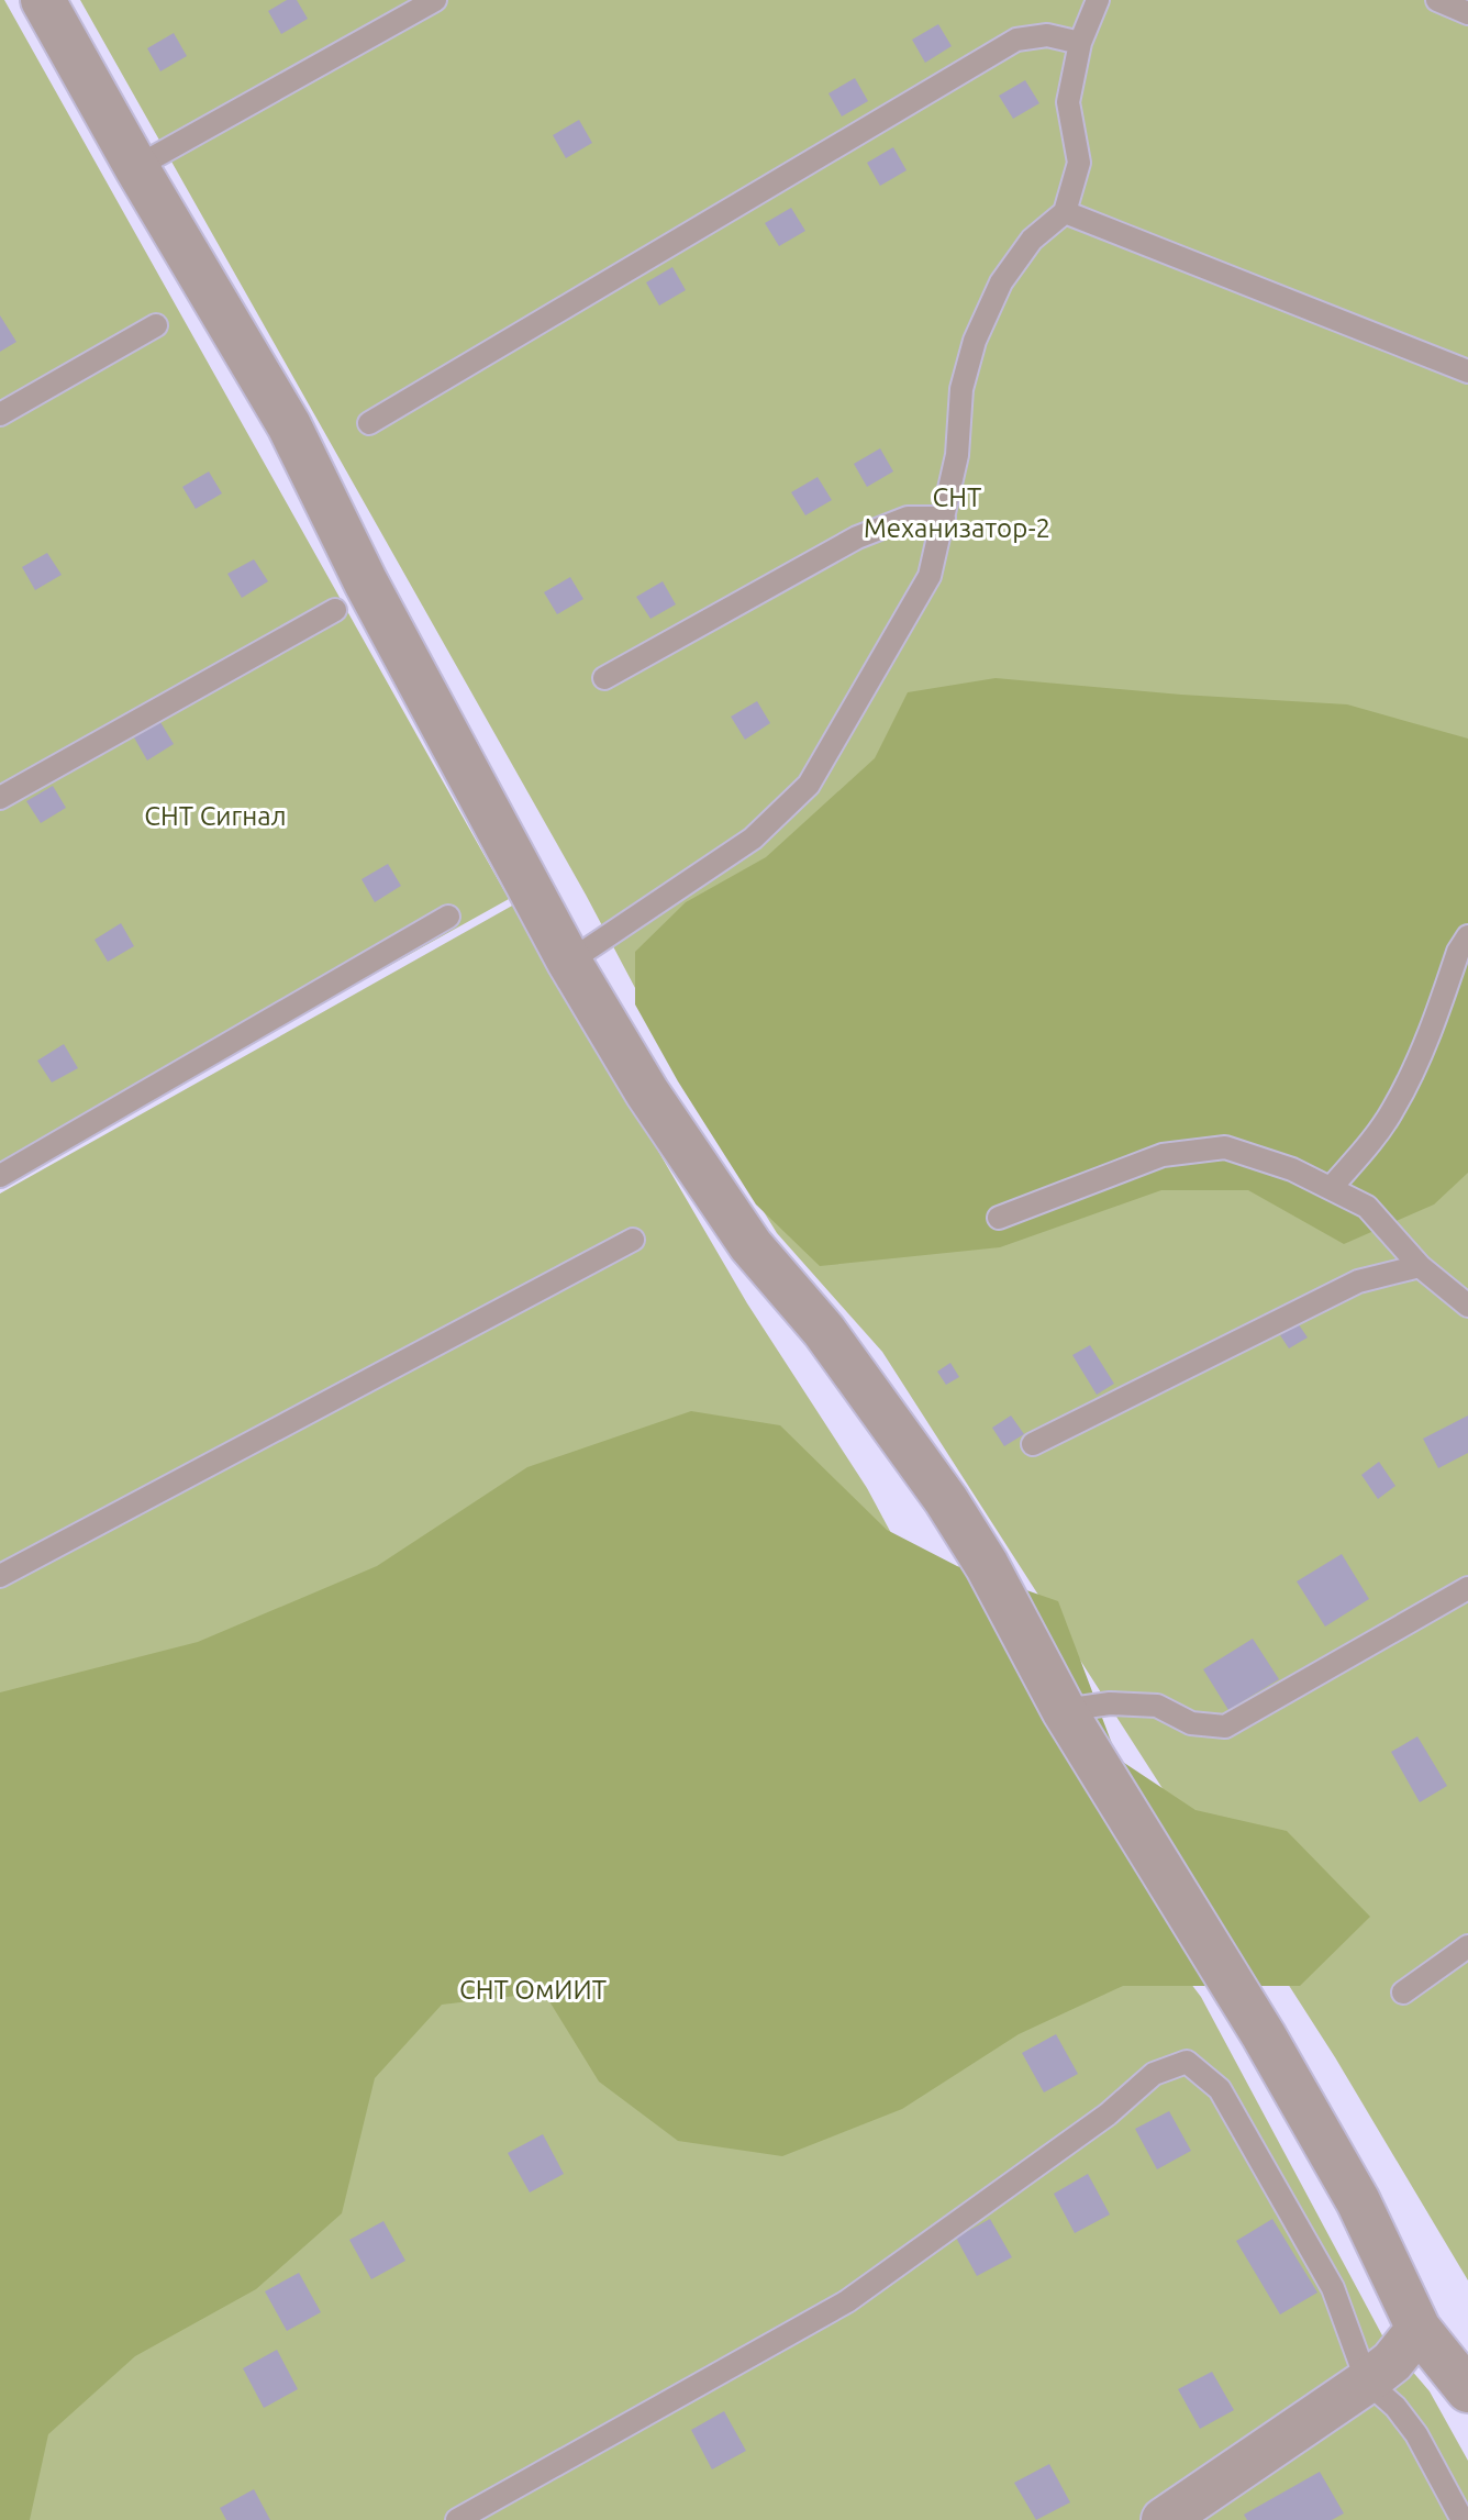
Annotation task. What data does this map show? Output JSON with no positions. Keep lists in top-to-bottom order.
{
  "parks": ["СНТ Механизатор-2", "СНТ Сигнал", "СНТ ОмИИТ"]
}
